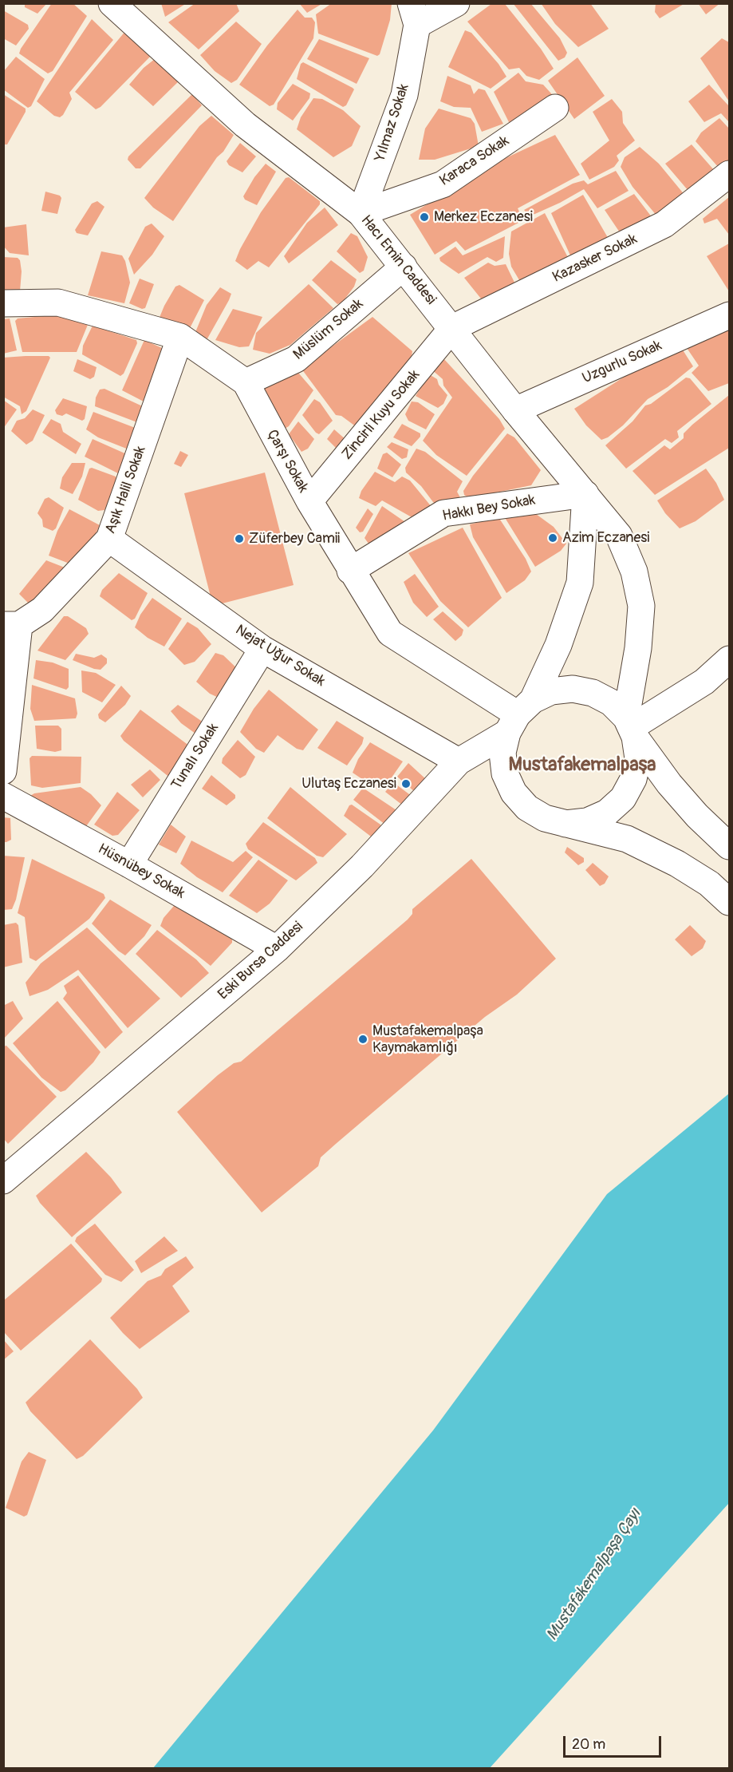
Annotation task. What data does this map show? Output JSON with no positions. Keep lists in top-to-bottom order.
{
  "streets": {
    "street": [
      "Yılmaz Sokak",
      "Karaca Sokak",
      "Kazasker Sokak",
      "Hacı Emin Caddesi",
      "Müslüm Sokak",
      "Uzgurlu Sokak",
      "Zincirli Kuyu Sokak",
      "Çarşı Sokak",
      "Aşık Halil Sokak",
      "Hakkı Bey Sokak",
      "Nejat Uğur Sokak",
      "Tunalı Sokak",
      "Hüsnübey Sokak",
      "Eski Bursa Caddesi"
    ]
  },
  "crossings": [
    ["Yılmaz Sokak", "Karaca Sokak"],
    ["Yılmaz Sokak", "Hacı Emin Caddesi"],
    ["Karaca Sokak", "Hacı Emin Caddesi"],
    ["Kazasker Sokak", "Hacı Emin Caddesi"],
    ["Kazasker Sokak", "Zincirli Kuyu Sokak"],
    ["Hacı Emin Caddesi", "Müslüm Sokak"],
    ["Hacı Emin Caddesi", "Uzgurlu Sokak"],
    ["Hacı Emin Caddesi", "Zincirli Kuyu Sokak"],
    ["Hacı Emin Caddesi", "Çarşı Sokak"],
    ["Hacı Emin Caddesi", "Hakkı Bey Sokak"],
    ["Hacı Emin Caddesi", "Eski Bursa Caddesi"],
    ["Müslüm Sokak", "Çarşı Sokak"],
    ["Zincirli Kuyu Sokak", "Çarşı Sokak"],
    ["Çarşı Sokak", "Aşık Halil Sokak"],
    ["Çarşı Sokak", "Hakkı Bey Sokak"],
    ["Çarşı Sokak", "Eski Bursa Caddesi"],
    ["Aşık Halil Sokak", "Nejat Uğur Sokak"],
    ["Nejat Uğur Sokak", "Tunalı Sokak"],
    ["Nejat Uğur Sokak", "Eski Bursa Caddesi"],
    ["Tunalı Sokak", "Hüsnübey Sokak"],
    ["Hüsnübey Sokak", "Eski Bursa Caddesi"]
  ],
  "districts": ["Mustafakemalpaşa"],
  "water": ["Mustafakemalpaşa Çayı"],
  "places": [
    "Merkez Eczanesi",
    "Azim Eczanesi",
    "Züferbey Camii",
    "Ulutaş Eczanesi",
    "Mustafakemalpaşa Kaymakamlığı"
  ],
  "scale_bar": "20 m"
}
